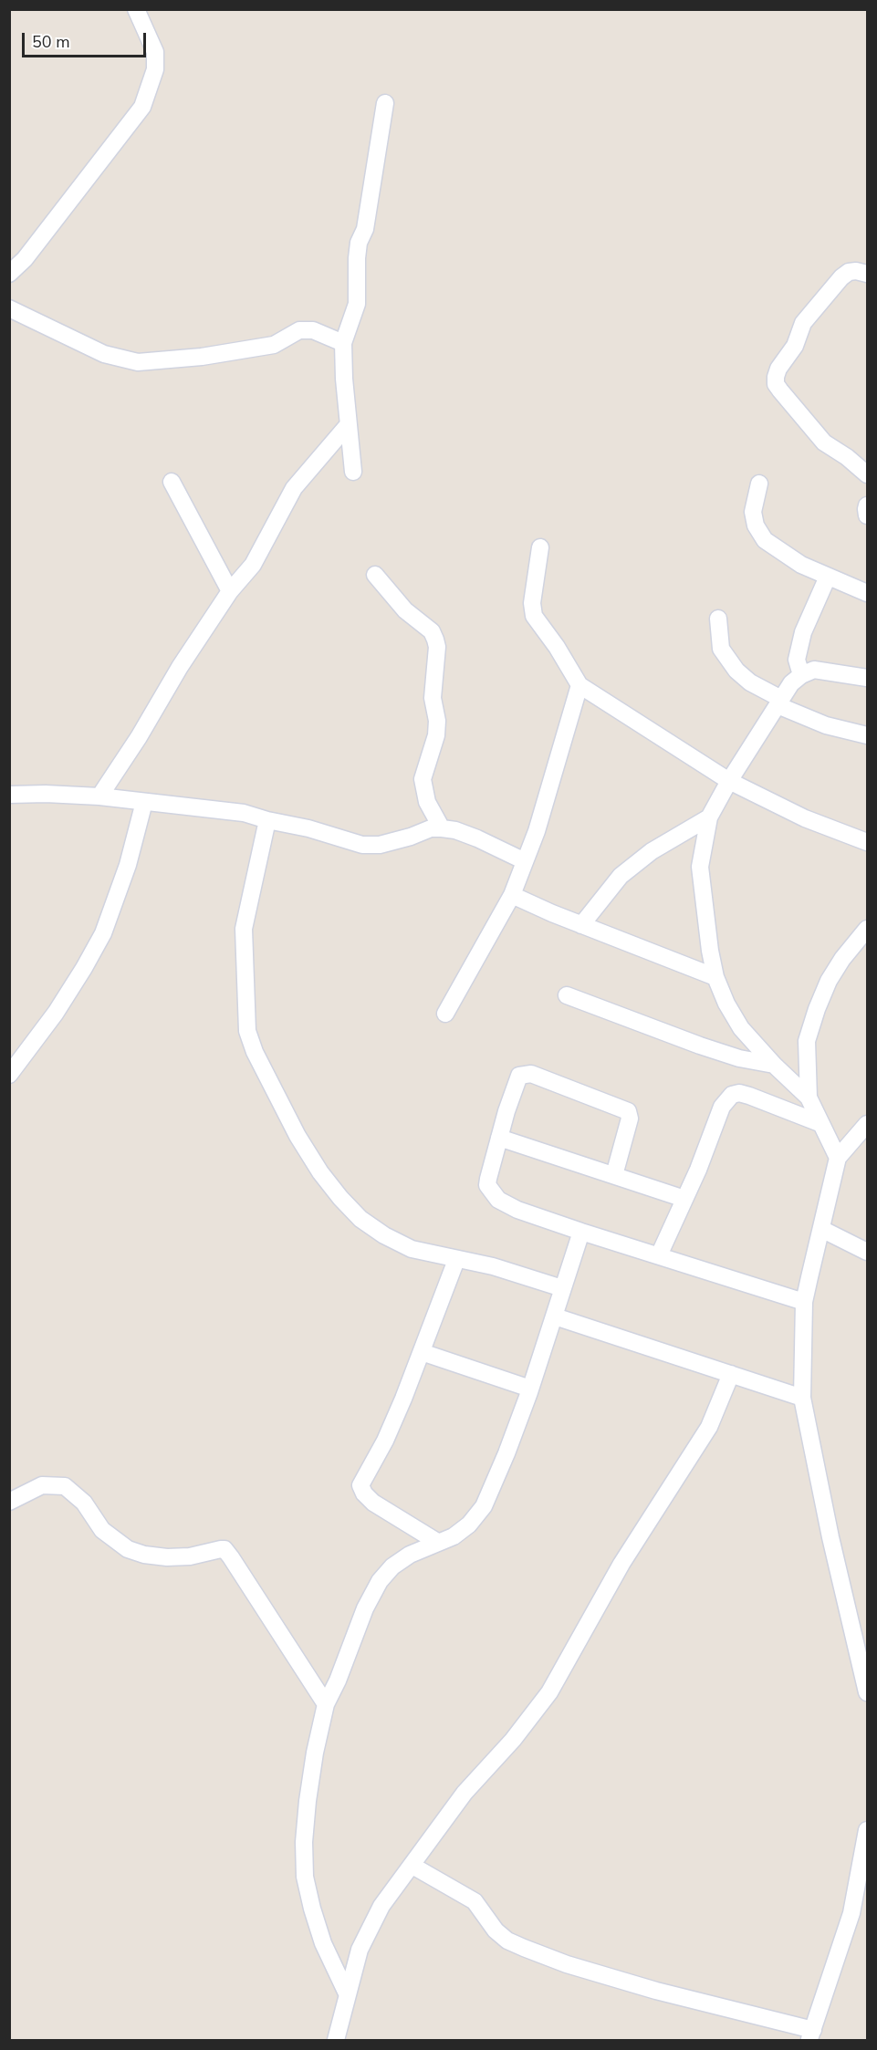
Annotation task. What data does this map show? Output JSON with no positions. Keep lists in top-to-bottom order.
{
  "scale_bar": "50 m"
}
